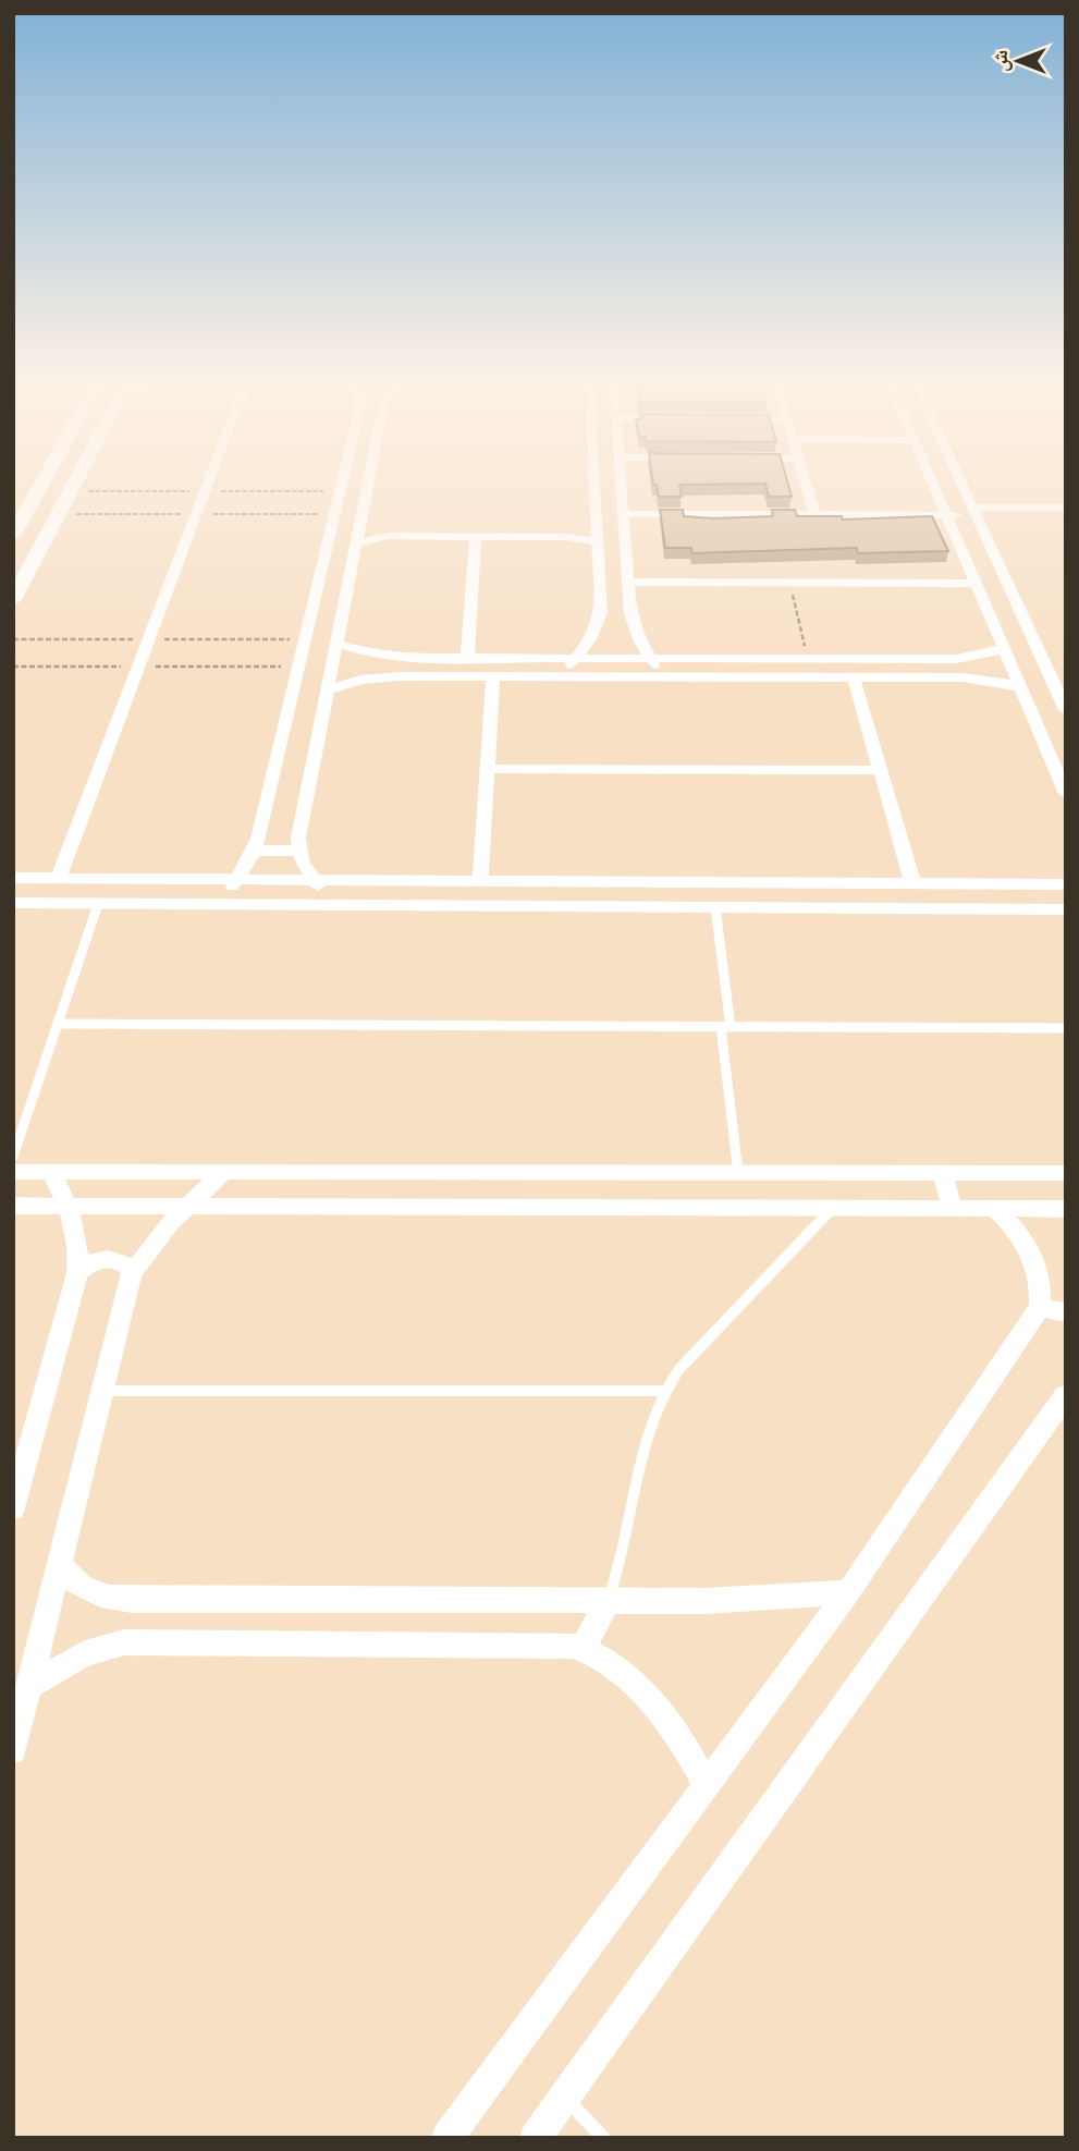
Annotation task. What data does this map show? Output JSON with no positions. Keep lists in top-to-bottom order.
{
  "north": "left"
}
